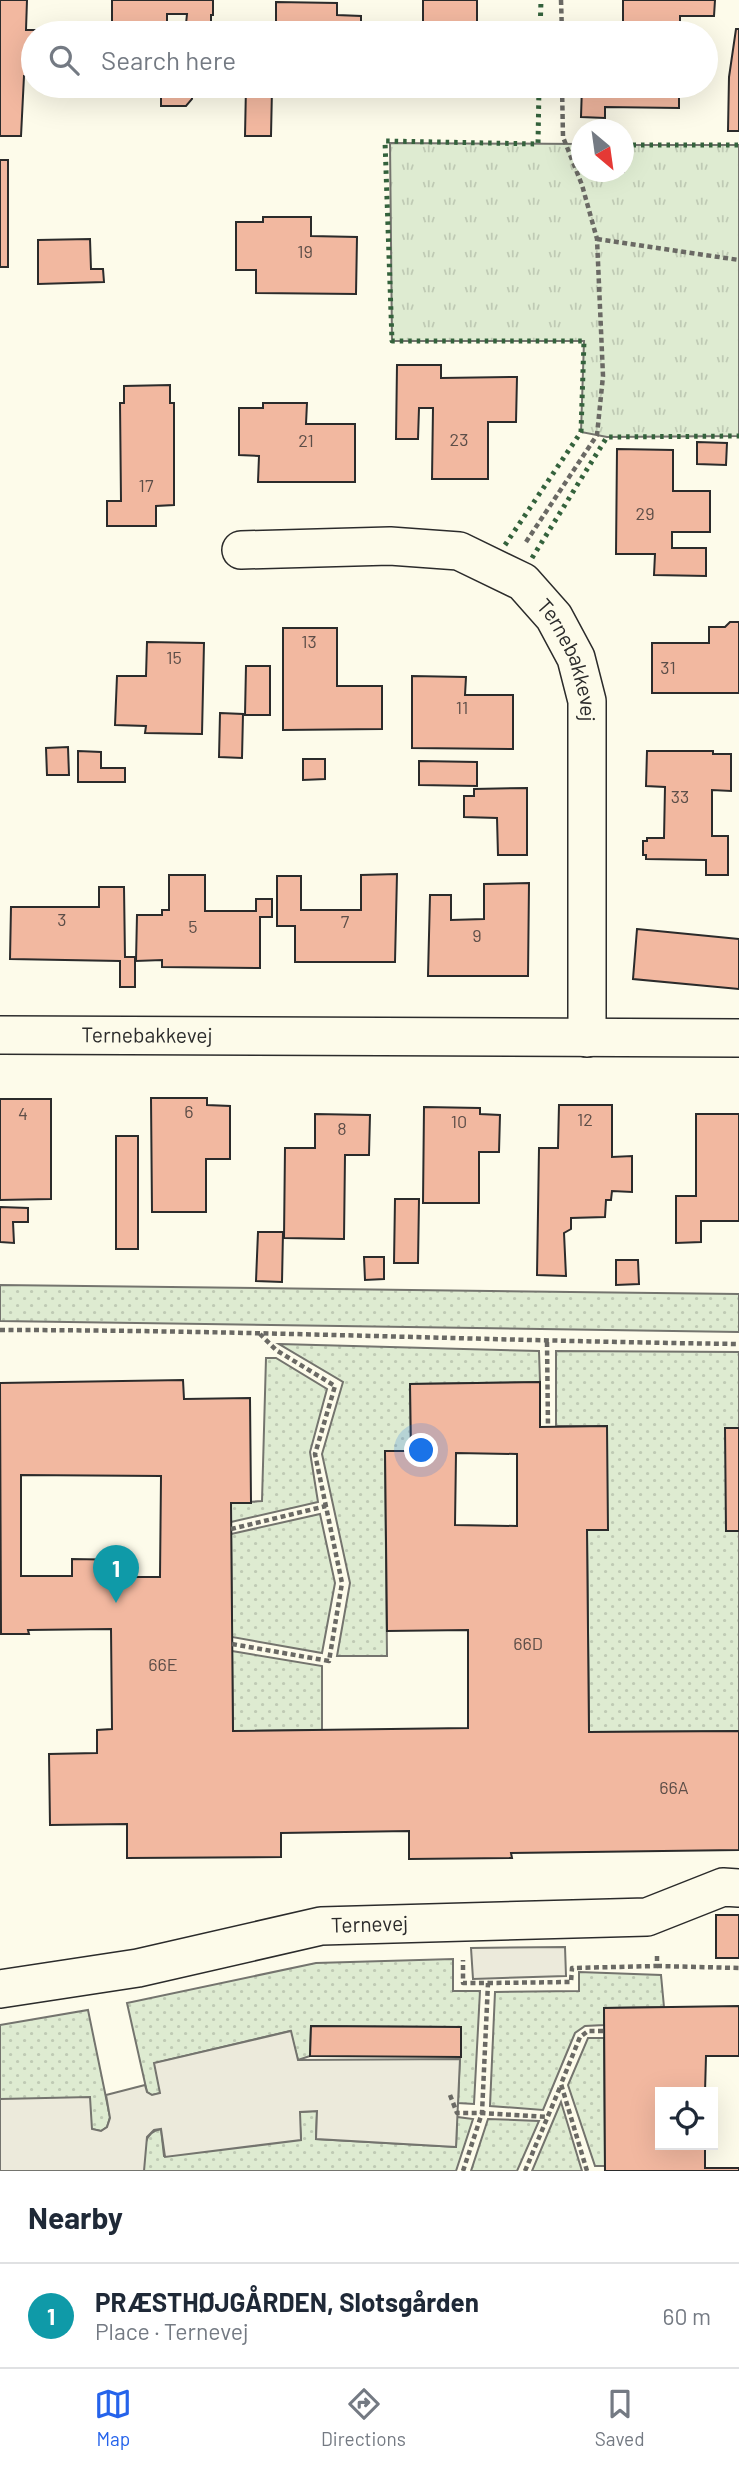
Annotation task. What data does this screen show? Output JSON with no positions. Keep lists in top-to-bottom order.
{
  "streets": {
    "street": ["Ternebakkevej", "Ternevej"]
  },
  "house_numbers": [
    "19",
    "23",
    "21",
    "17",
    "29",
    "13",
    "15",
    "31",
    "11",
    "33",
    "3",
    "7",
    "5",
    "9",
    "6",
    "4",
    "12",
    "10",
    "8",
    "66D",
    "66E",
    "66A"
  ],
  "north": "bottom right",
  "page": {
    "search": "Search here",
    "pins": "1",
    "heading": "Nearby",
    "list": [
      {
        "mark": "1",
        "name": "PRÆSTHØJGÅRDEN, Slotsgården",
        "note": "Place · Ternevej",
        "value": "60 m"
      }
    ],
    "nav": ["Map", "Directions", "Saved"]
  }
}
